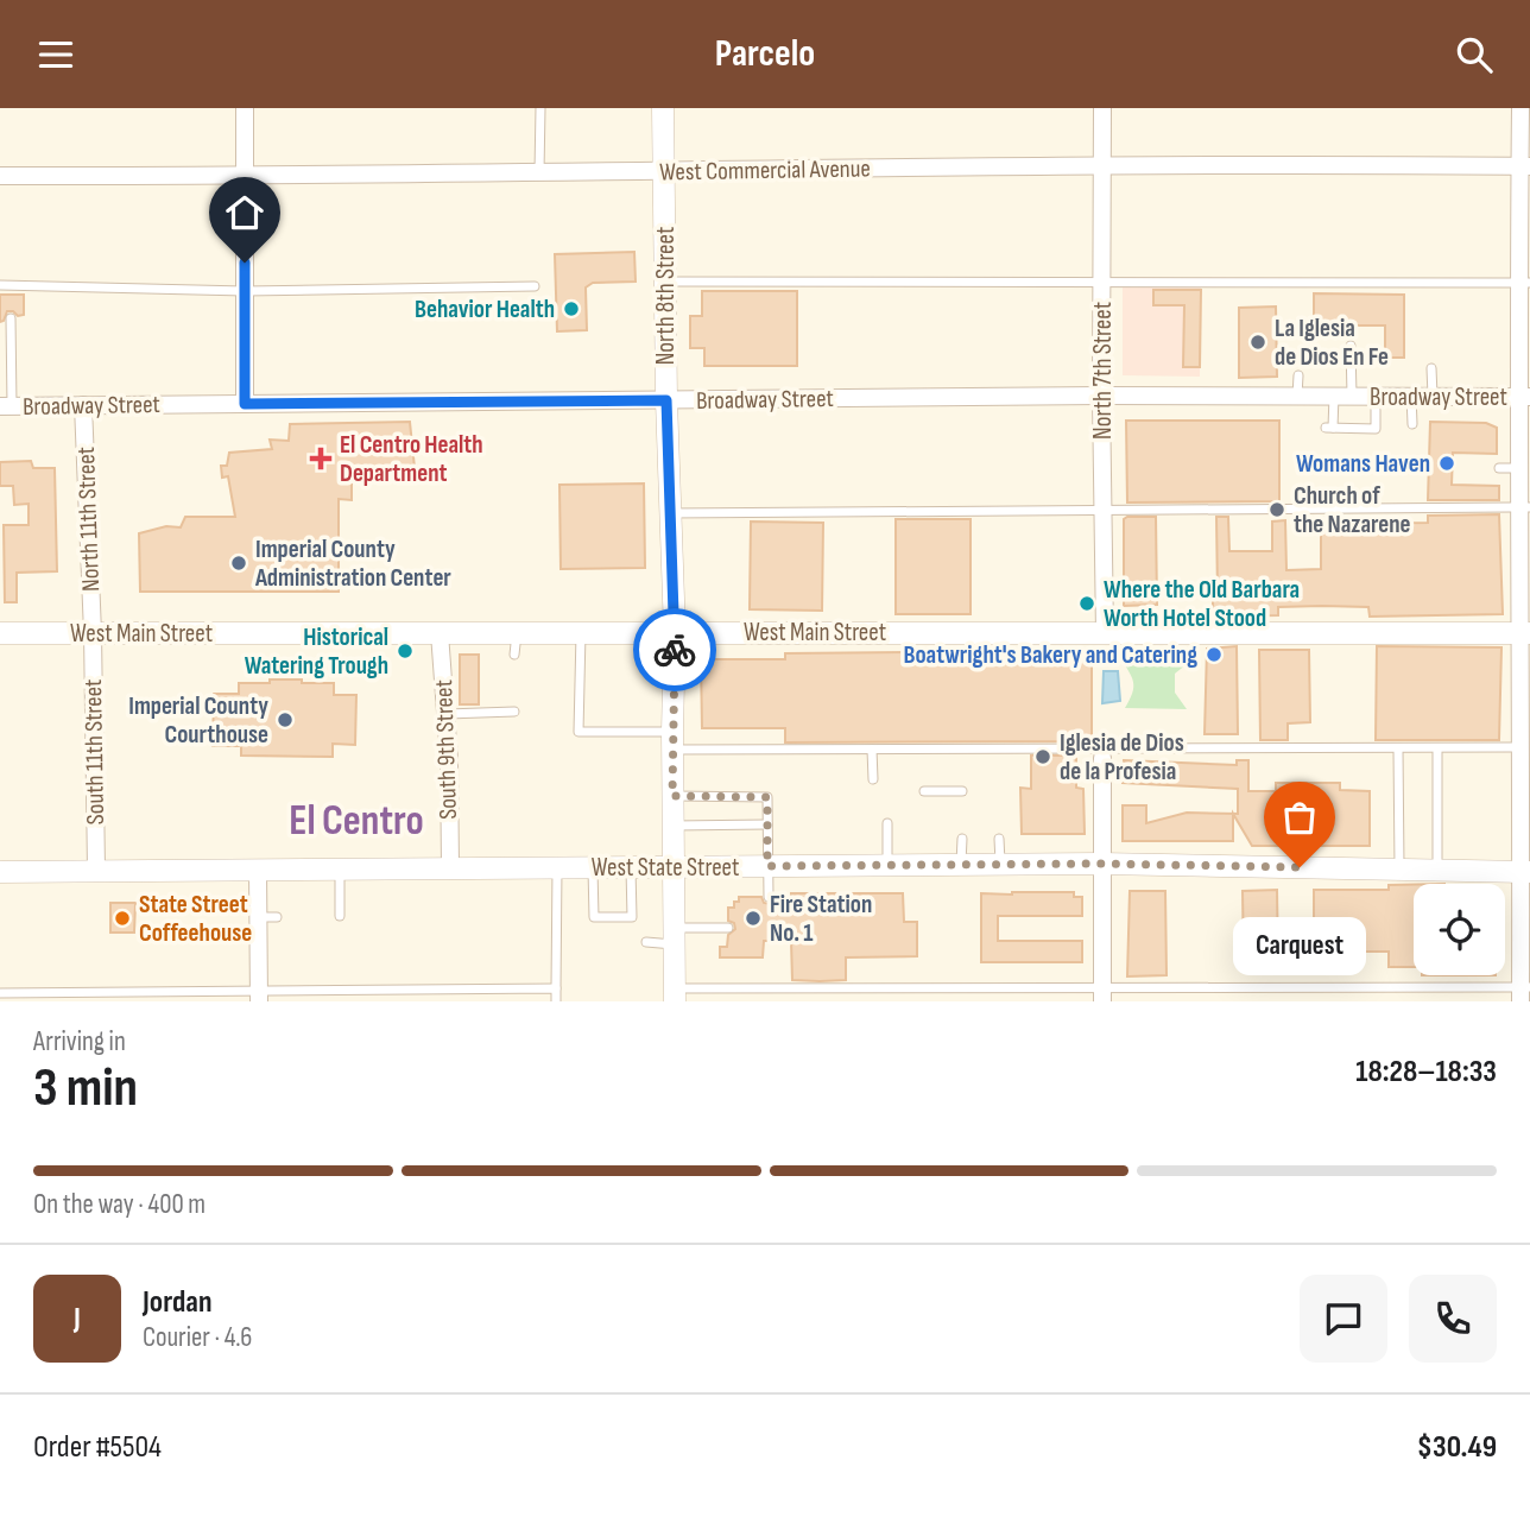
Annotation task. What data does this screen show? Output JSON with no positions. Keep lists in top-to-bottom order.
{
  "streets": {
    "street": [
      "West Commercial Avenue",
      "North 8th Street",
      "North 7th Street",
      "Broadway Street",
      "North 11th Street",
      "West Main Street",
      "South 9th Street",
      "South 11th Street",
      "West State Street"
    ]
  },
  "crossings": [
    ["West Commercial Avenue", "North 8th Street"],
    ["West Commercial Avenue", "North 7th Street"],
    ["North 8th Street", "Broadway Street"],
    ["North 8th Street", "West Main Street"],
    ["North 8th Street", "West State Street"],
    ["North 7th Street", "Broadway Street"],
    ["North 7th Street", "West Main Street"],
    ["Broadway Street", "North 11th Street"],
    ["North 11th Street", "West Main Street"],
    ["North 11th Street", "South 11th Street"],
    ["West Main Street", "South 9th Street"],
    ["West Main Street", "South 11th Street"],
    ["South 9th Street", "West State Street"],
    ["South 11th Street", "West State Street"]
  ],
  "districts": ["El Centro"],
  "places": {
    "other": [
      "Behavior Health",
      "La Iglesia de Dios En Fe",
      "Womans Haven",
      "Church of the Nazarene",
      "Imperial County Administration Center",
      "Where the Old Barbara Worth Hotel Stood",
      "Historical Watering Trough",
      "Boatwright's Bakery and Catering",
      "Imperial County Courthouse",
      "Iglesia de Dios de la Profesia",
      "Carquest",
      "State Street Coffeehouse",
      "Fire Station No. 1"
    ],
    "health": ["El Centro Health Department"]
  },
  "page": {
    "header": "Parcelo",
    "bubble": "Carquest",
    "heading": ["3 min", "Arriving in", "18:28–18:33"],
    "panel": [
      "Jordan",
      "Courier · 4.6",
      "Order #5504",
      "$30.49"
    ],
    "bar": "On the way · 400 m",
    "round": "J"
  }
}
